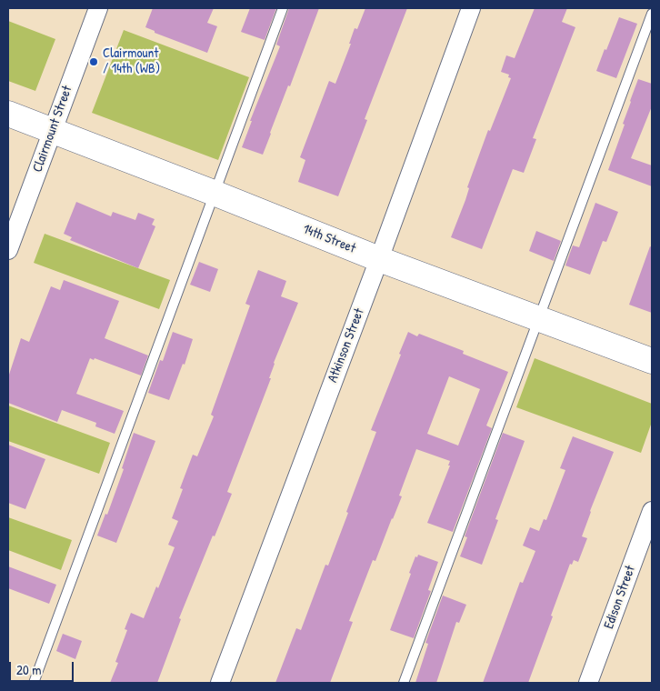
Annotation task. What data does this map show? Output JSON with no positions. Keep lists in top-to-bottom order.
{
  "streets": {
    "street": [
      "Clairmount Street",
      "14th Street",
      "Atkinson Street",
      "Edison Street"
    ]
  },
  "crossings": [
    ["Clairmount Street", "14th Street"],
    ["14th Street", "Atkinson Street"]
  ],
  "places": ["Clairmount / 14th (WB)"],
  "scale_bar": "20 m"
}
